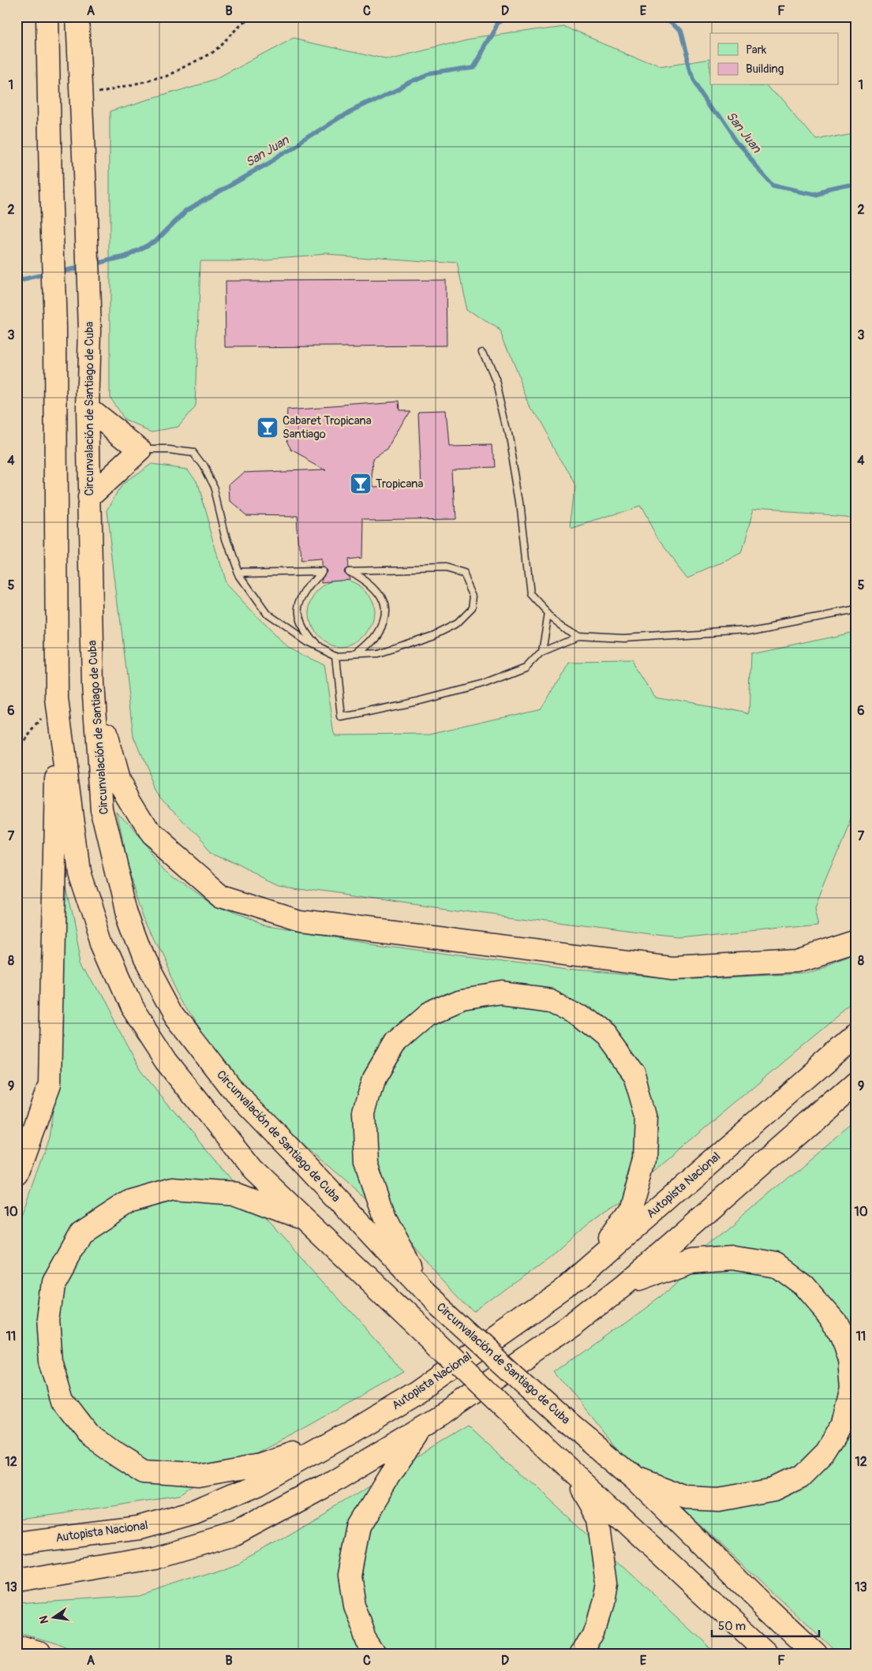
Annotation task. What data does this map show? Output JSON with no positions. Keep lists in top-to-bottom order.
{
  "streets": {
    "highway": ["Circunvalación de Santiago de Cuba", "Autopista Nacional"]
  },
  "water": ["San Juan"],
  "places": {
    "bar": ["Cabaret Tropicana Santiago", "Tropicana"]
  },
  "legend": ["Park", "Building"],
  "scale_bar": "50 m",
  "north": "left",
  "grid": {
    "columns": [
      "A",
      "B",
      "C",
      "D",
      "E",
      "F"
    ],
    "rows": [
      "1",
      "2",
      "3",
      "4",
      "5",
      "6",
      "7",
      "8",
      "9",
      "10",
      "11",
      "12",
      "13"
    ]
  }
}
